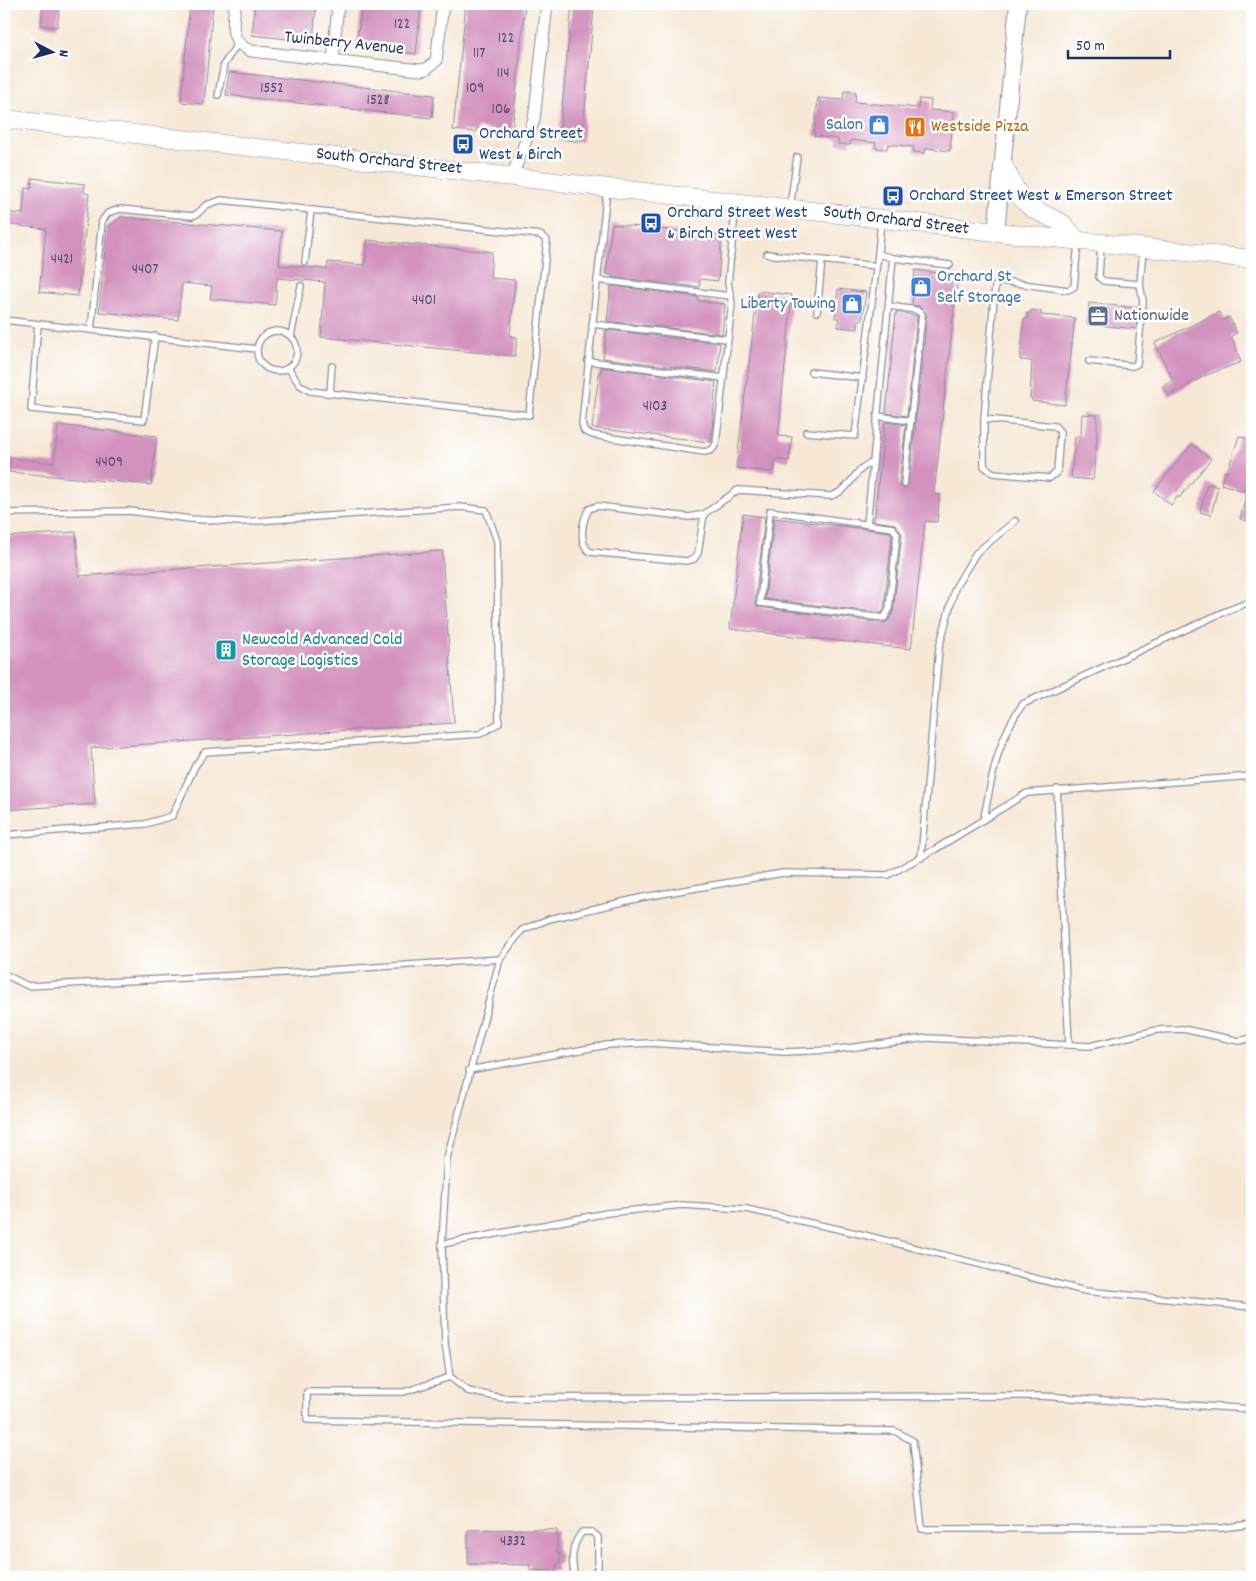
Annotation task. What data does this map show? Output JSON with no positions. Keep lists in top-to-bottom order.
{
  "streets": {
    "main road": ["South Orchard Street"],
    "street": ["Twinberry Avenue"]
  },
  "places": {
    "shop": ["Salon", "Orchard St Self Storage", "Liberty Towing"],
    "restaurant": ["Westside Pizza"],
    "bus stop": ["Orchard Street West & Birch", "Orchard Street West & Emerson Street", "Orchard Street West & Birch Street West"],
    "office": ["Nationwide"],
    "building": ["Newcold Advanced Cold Storage Logistics"]
  },
  "house_numbers": [
    "122",
    "122",
    "117",
    "114",
    "1552",
    "109",
    "1528",
    "106",
    "4421",
    "4407",
    "4401",
    "4103",
    "4409",
    "4332"
  ],
  "scale_bar": "50 m",
  "north": "right"
}
